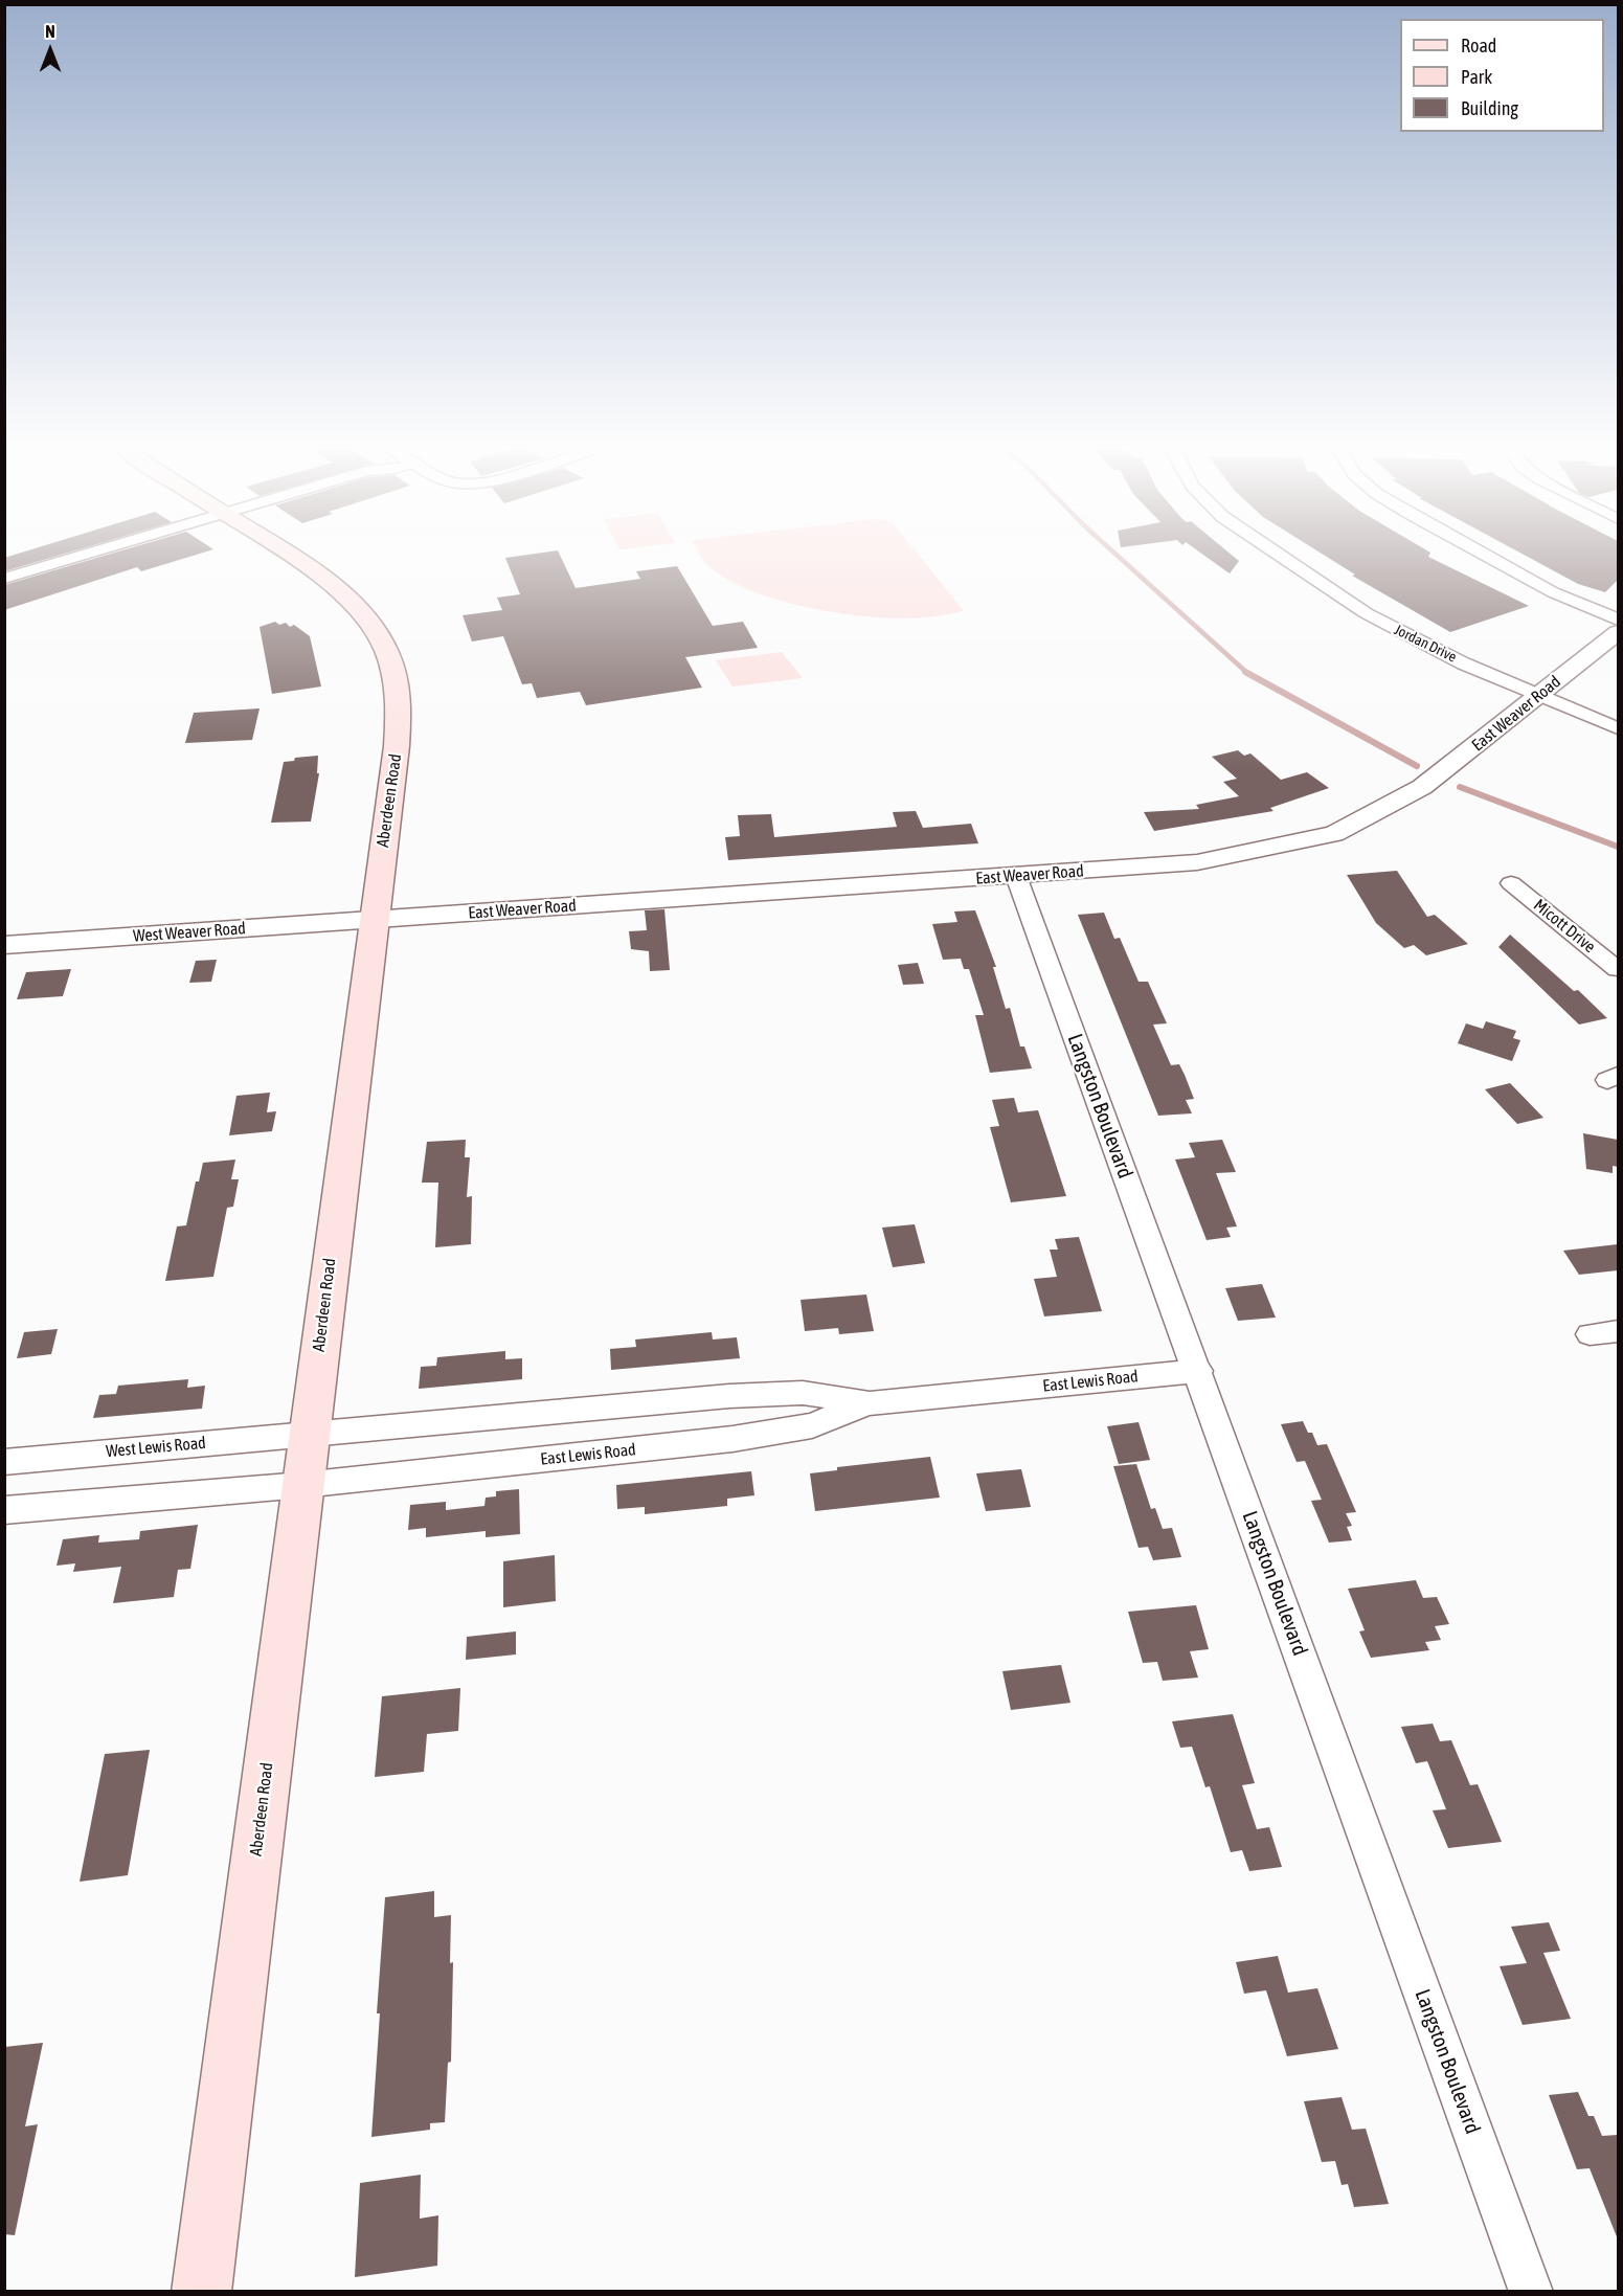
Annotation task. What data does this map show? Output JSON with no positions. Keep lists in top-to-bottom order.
{
  "streets": {
    "main road": ["Aberdeen Road"],
    "street": [
      "Jordan Drive",
      "East Weaver Road",
      "Micott Drive",
      "West Weaver Road",
      "Langston Boulevard",
      "East Lewis Road",
      "West Lewis Road"
    ]
  },
  "crossings": [
    ["Jordan Drive", "East Weaver Road"],
    ["East Weaver Road", "Aberdeen Road"],
    ["East Weaver Road", "West Weaver Road"],
    ["East Weaver Road", "Langston Boulevard"],
    ["Aberdeen Road", "West Weaver Road"],
    ["Aberdeen Road", "East Lewis Road"],
    ["Aberdeen Road", "West Lewis Road"],
    ["Langston Boulevard", "East Lewis Road"],
    ["East Lewis Road", "West Lewis Road"]
  ],
  "legend": ["Road", "Park", "Building"],
  "north": "top"
}
